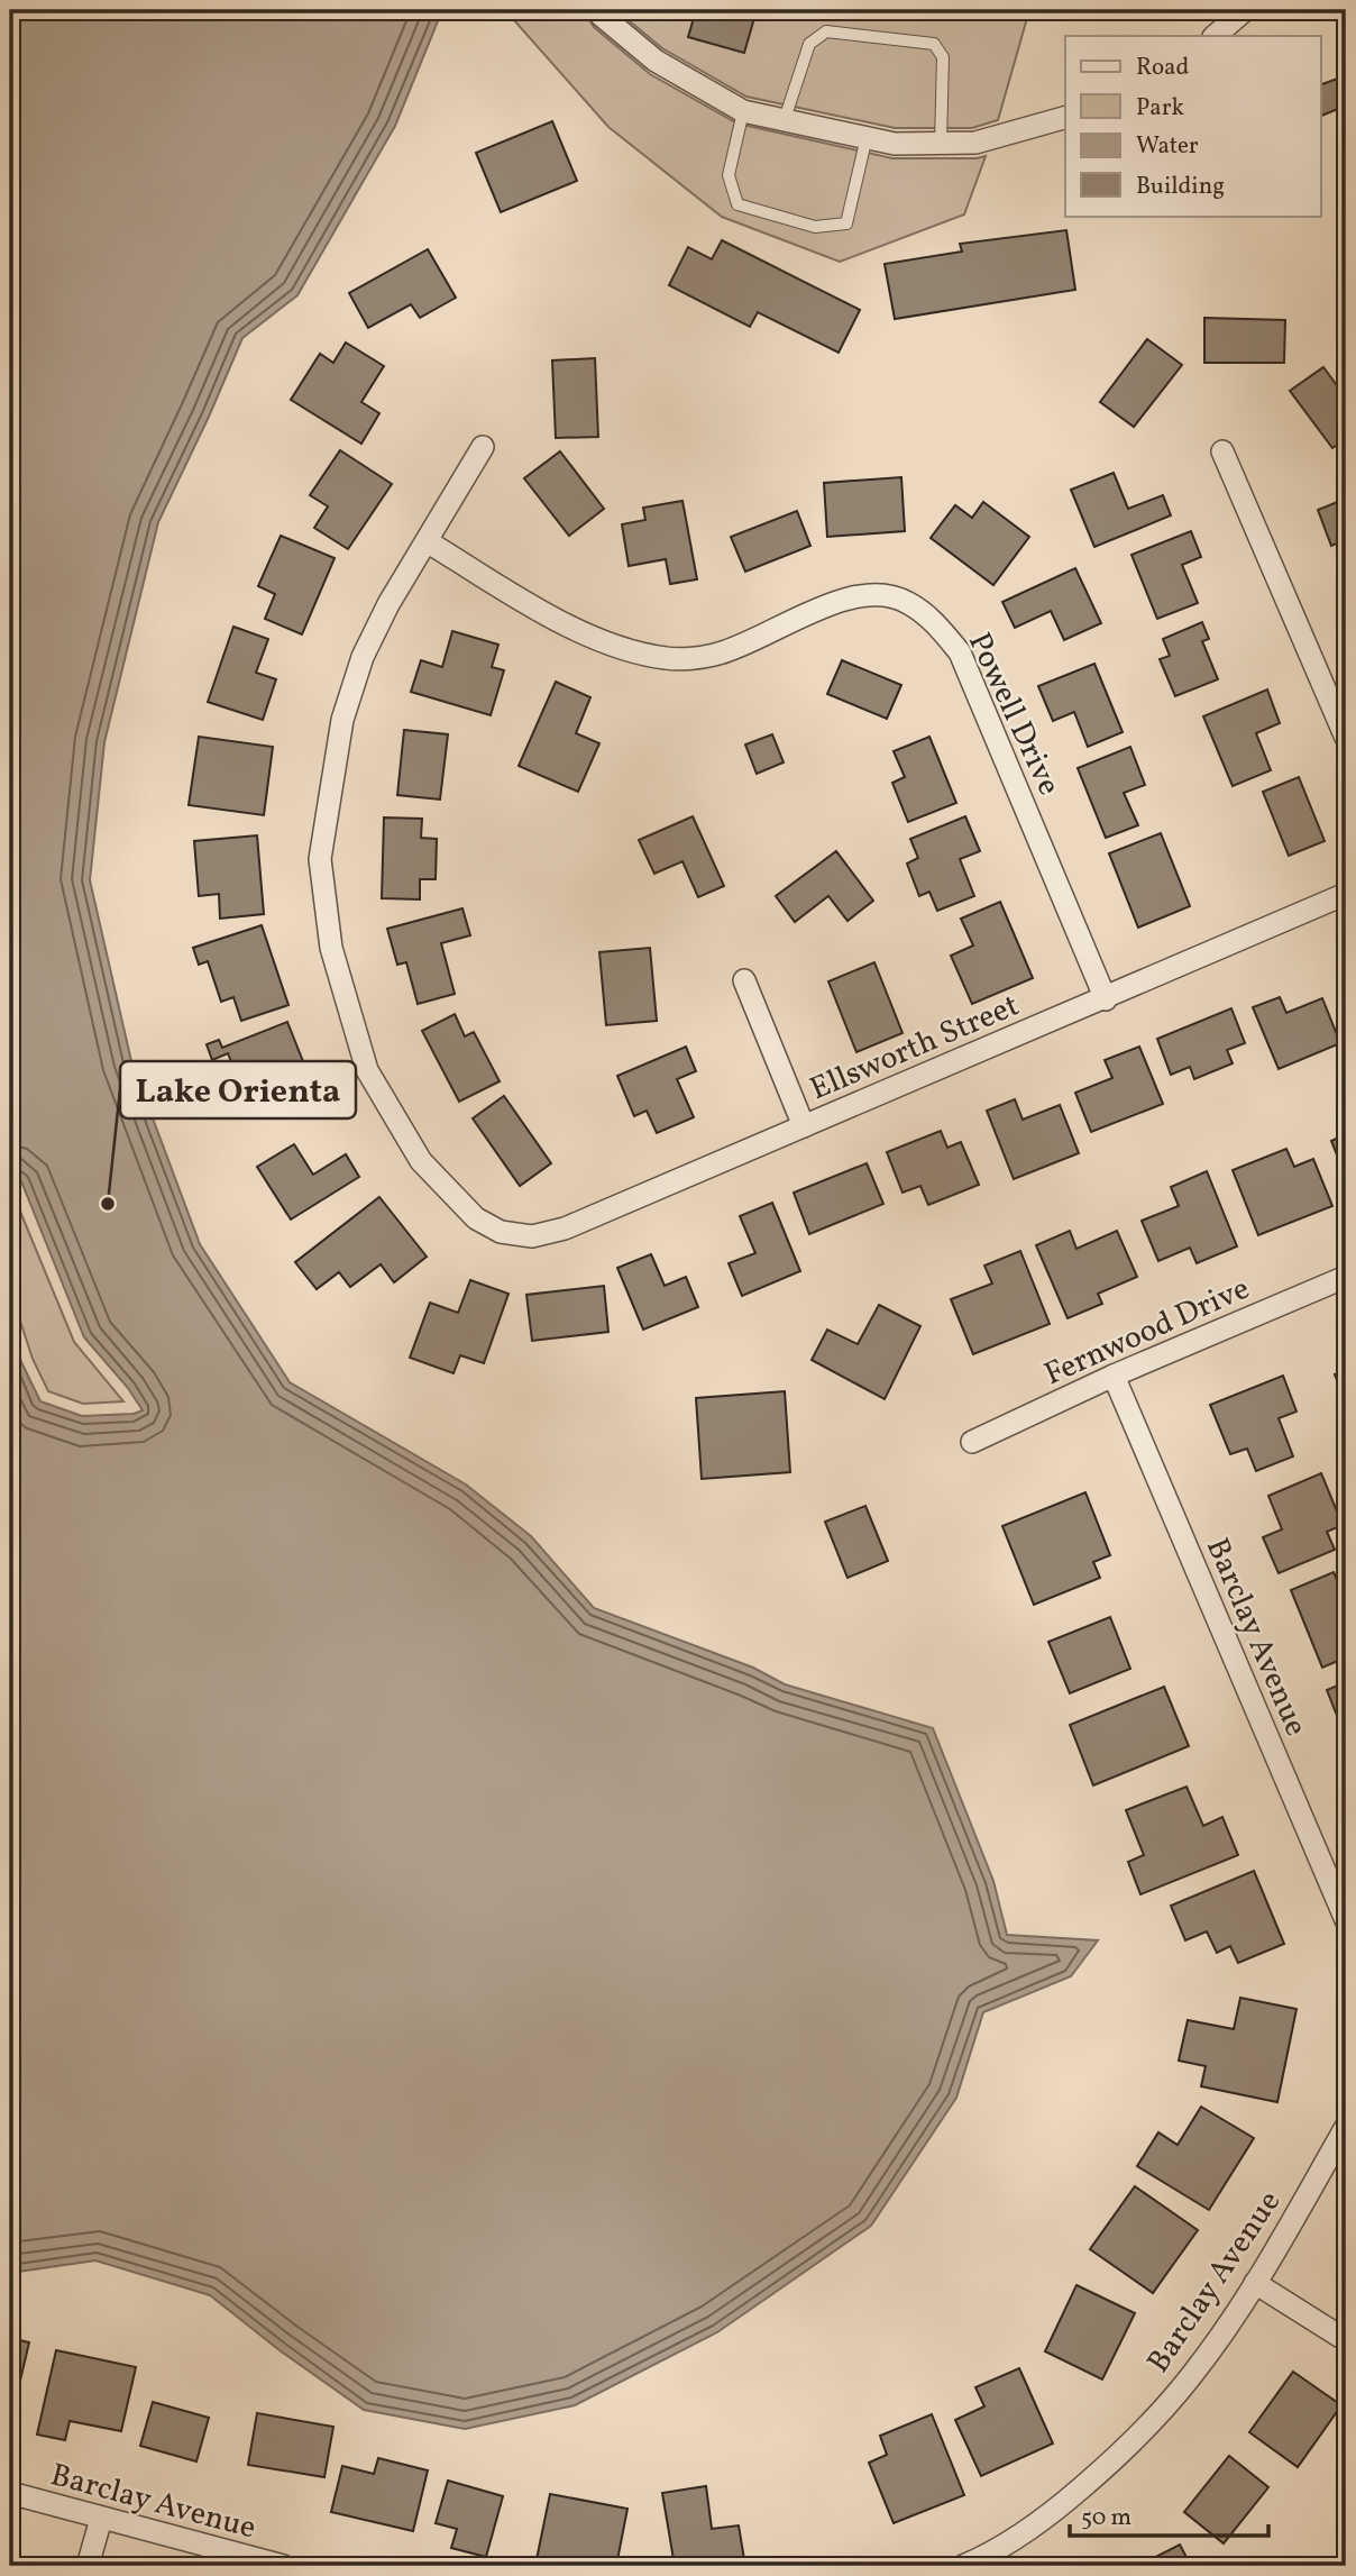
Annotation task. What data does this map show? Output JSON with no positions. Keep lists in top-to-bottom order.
{
  "streets": {
    "street": [
      "Powell Drive",
      "Ellsworth Street",
      "Fernwood Drive",
      "Barclay Avenue"
    ]
  },
  "crossings": [
    ["Powell Drive", "Ellsworth Street"],
    ["Fernwood Drive", "Barclay Avenue"]
  ],
  "places": ["Lake Orienta"],
  "legend": [
    "Road",
    "Park",
    "Water",
    "Building"
  ],
  "scale_bar": "50 m"
}
